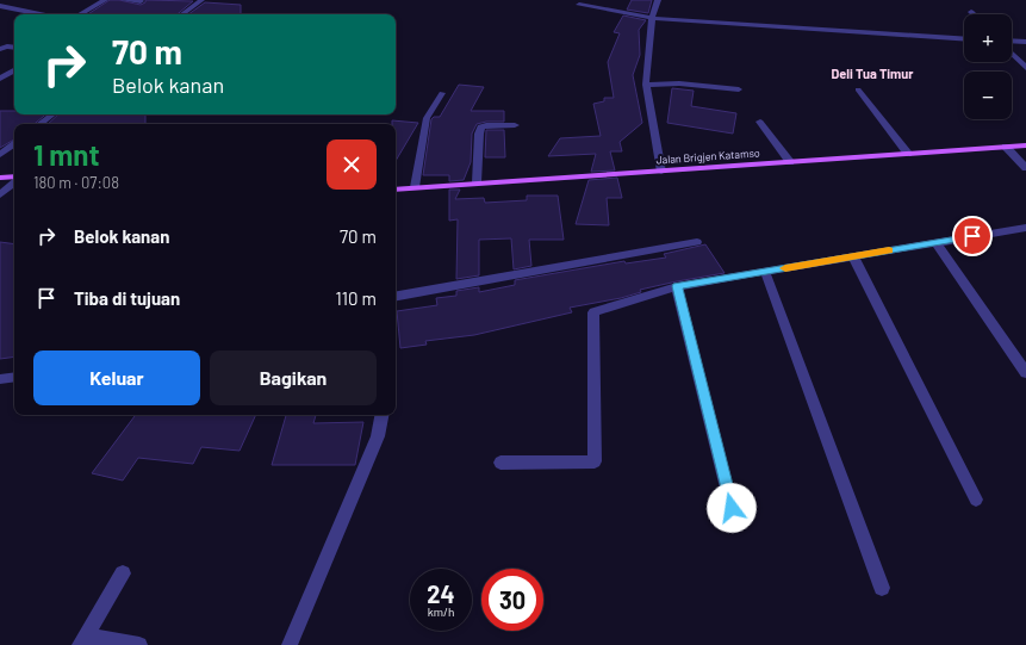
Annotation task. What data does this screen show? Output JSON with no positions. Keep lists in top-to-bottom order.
{
  "streets": {
    "main road": ["Jalan Brigjen Katamso"]
  },
  "districts": ["Deli Tua Timur"],
  "page": {
    "map_buttons": ["+", "−"],
    "turn": ["70 m", "Belok kanan"],
    "heading": ["1 mnt", "180 m · 07:08"],
    "list": [
      {
        "name": "Belok kanan",
        "value": "70 m"
      },
      {
        "name": "Tiba di tujuan",
        "value": "110 m"
      }
    ],
    "buttons": ["Keluar", "Bagikan"],
    "speed": "24 km/h",
    "limit": "30"
  }
}
